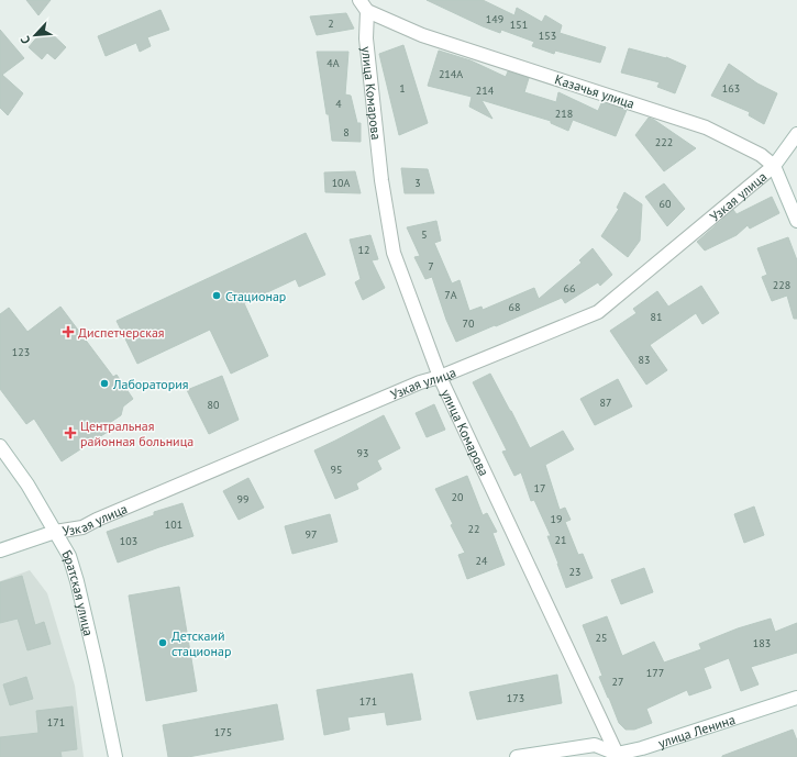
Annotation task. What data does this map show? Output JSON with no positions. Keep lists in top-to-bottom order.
{
  "streets": {
    "street": [
      "Казачья улица",
      "улица Комарова",
      "Узкая улица",
      "Братская улица",
      "улица Ленина"
    ]
  },
  "crossings": [
    ["Казачья улица", "улица Комарова"],
    ["Казачья улица", "Узкая улица"],
    ["улица Комарова", "Узкая улица"],
    ["улица Комарова", "улица Ленина"],
    ["Узкая улица", "Братская улица"]
  ],
  "places": {
    "other": ["Стационар", "Лаборатория", "Детскаий стационар"],
    "health": ["Диспетчерская", "Центральная районная больница"]
  },
  "house_numbers": [
    "149",
    "2",
    "151",
    "153",
    "4А",
    "214А",
    "1",
    "163",
    "214",
    "4",
    "218",
    "8",
    "222",
    "10А",
    "3",
    "60",
    "5",
    "12",
    "7",
    "228",
    "66",
    "7А",
    "68",
    "81",
    "70",
    "123",
    "83",
    "87",
    "80",
    "93",
    "95",
    "17",
    "20",
    "99",
    "19",
    "101",
    "22",
    "97",
    "21",
    "103",
    "24",
    "23",
    "25",
    "183",
    "177",
    "27",
    "173",
    "171",
    "171",
    "175"
  ],
  "north": "bottom left"
}
